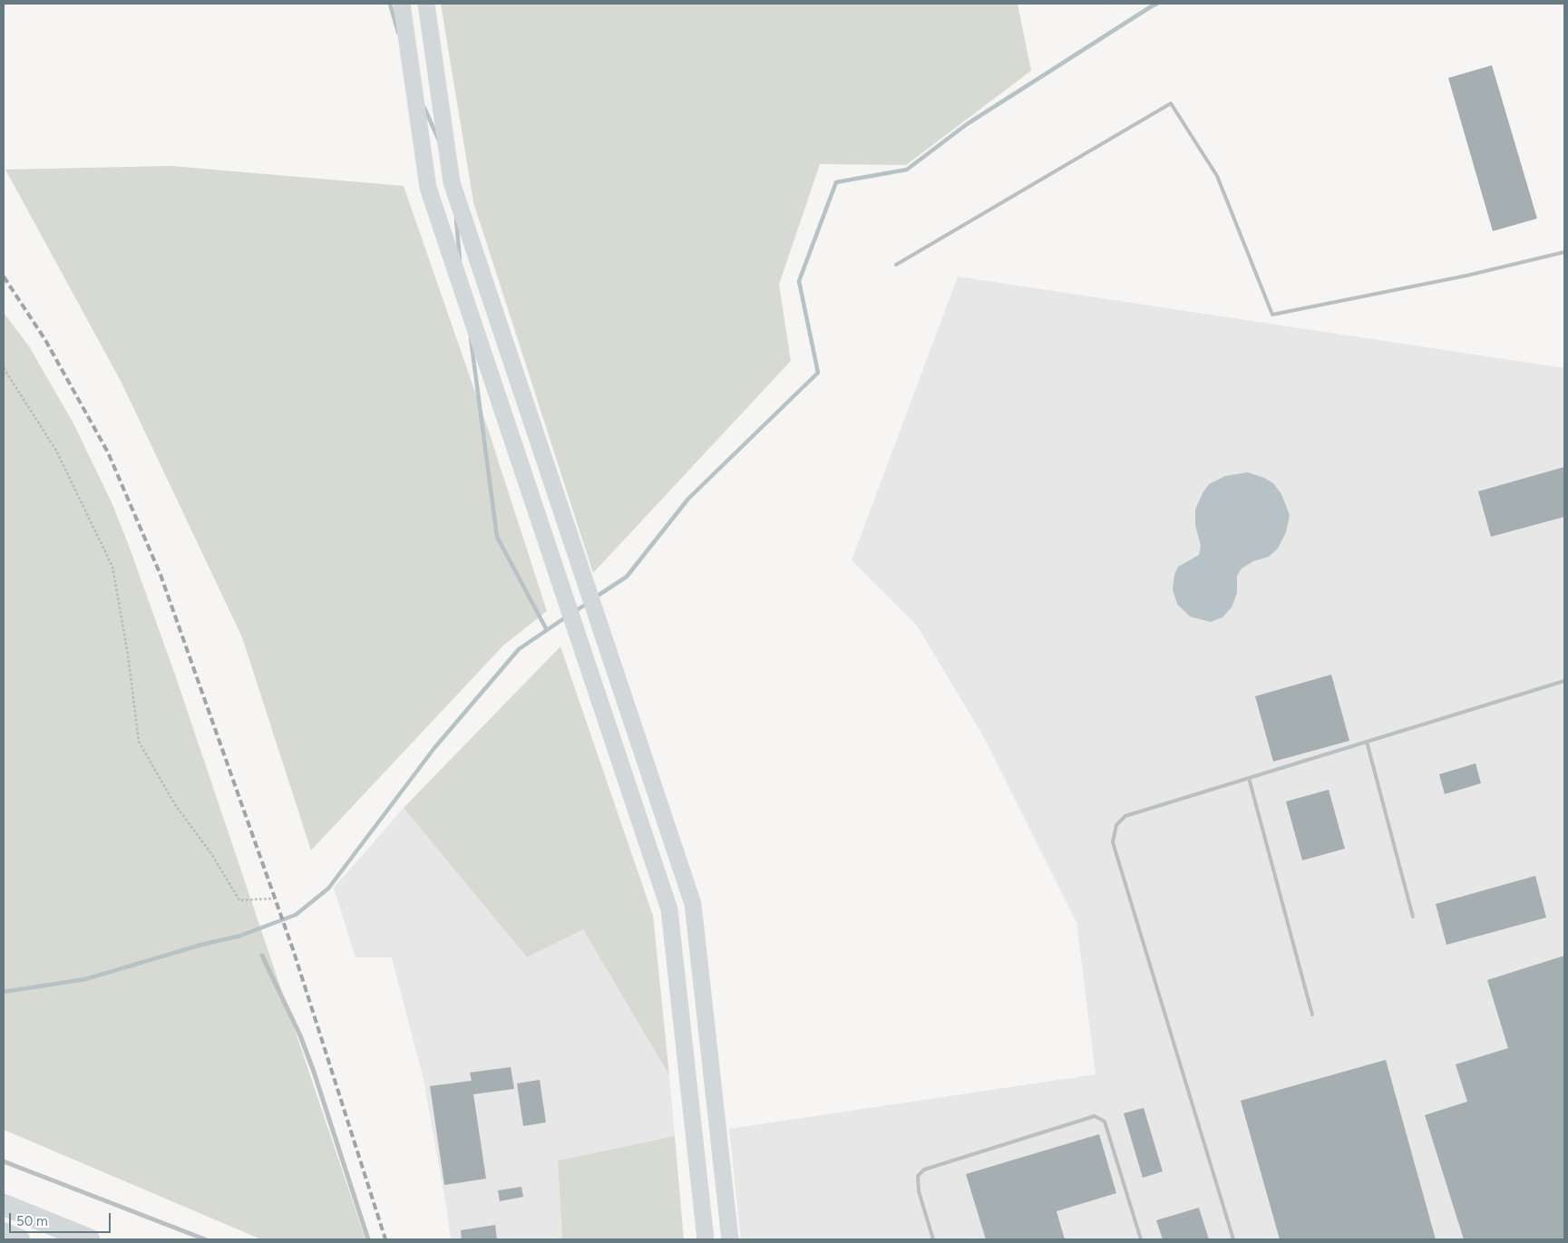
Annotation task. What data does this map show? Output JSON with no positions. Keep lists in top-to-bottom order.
{
  "scale_bar": "50 m"
}
